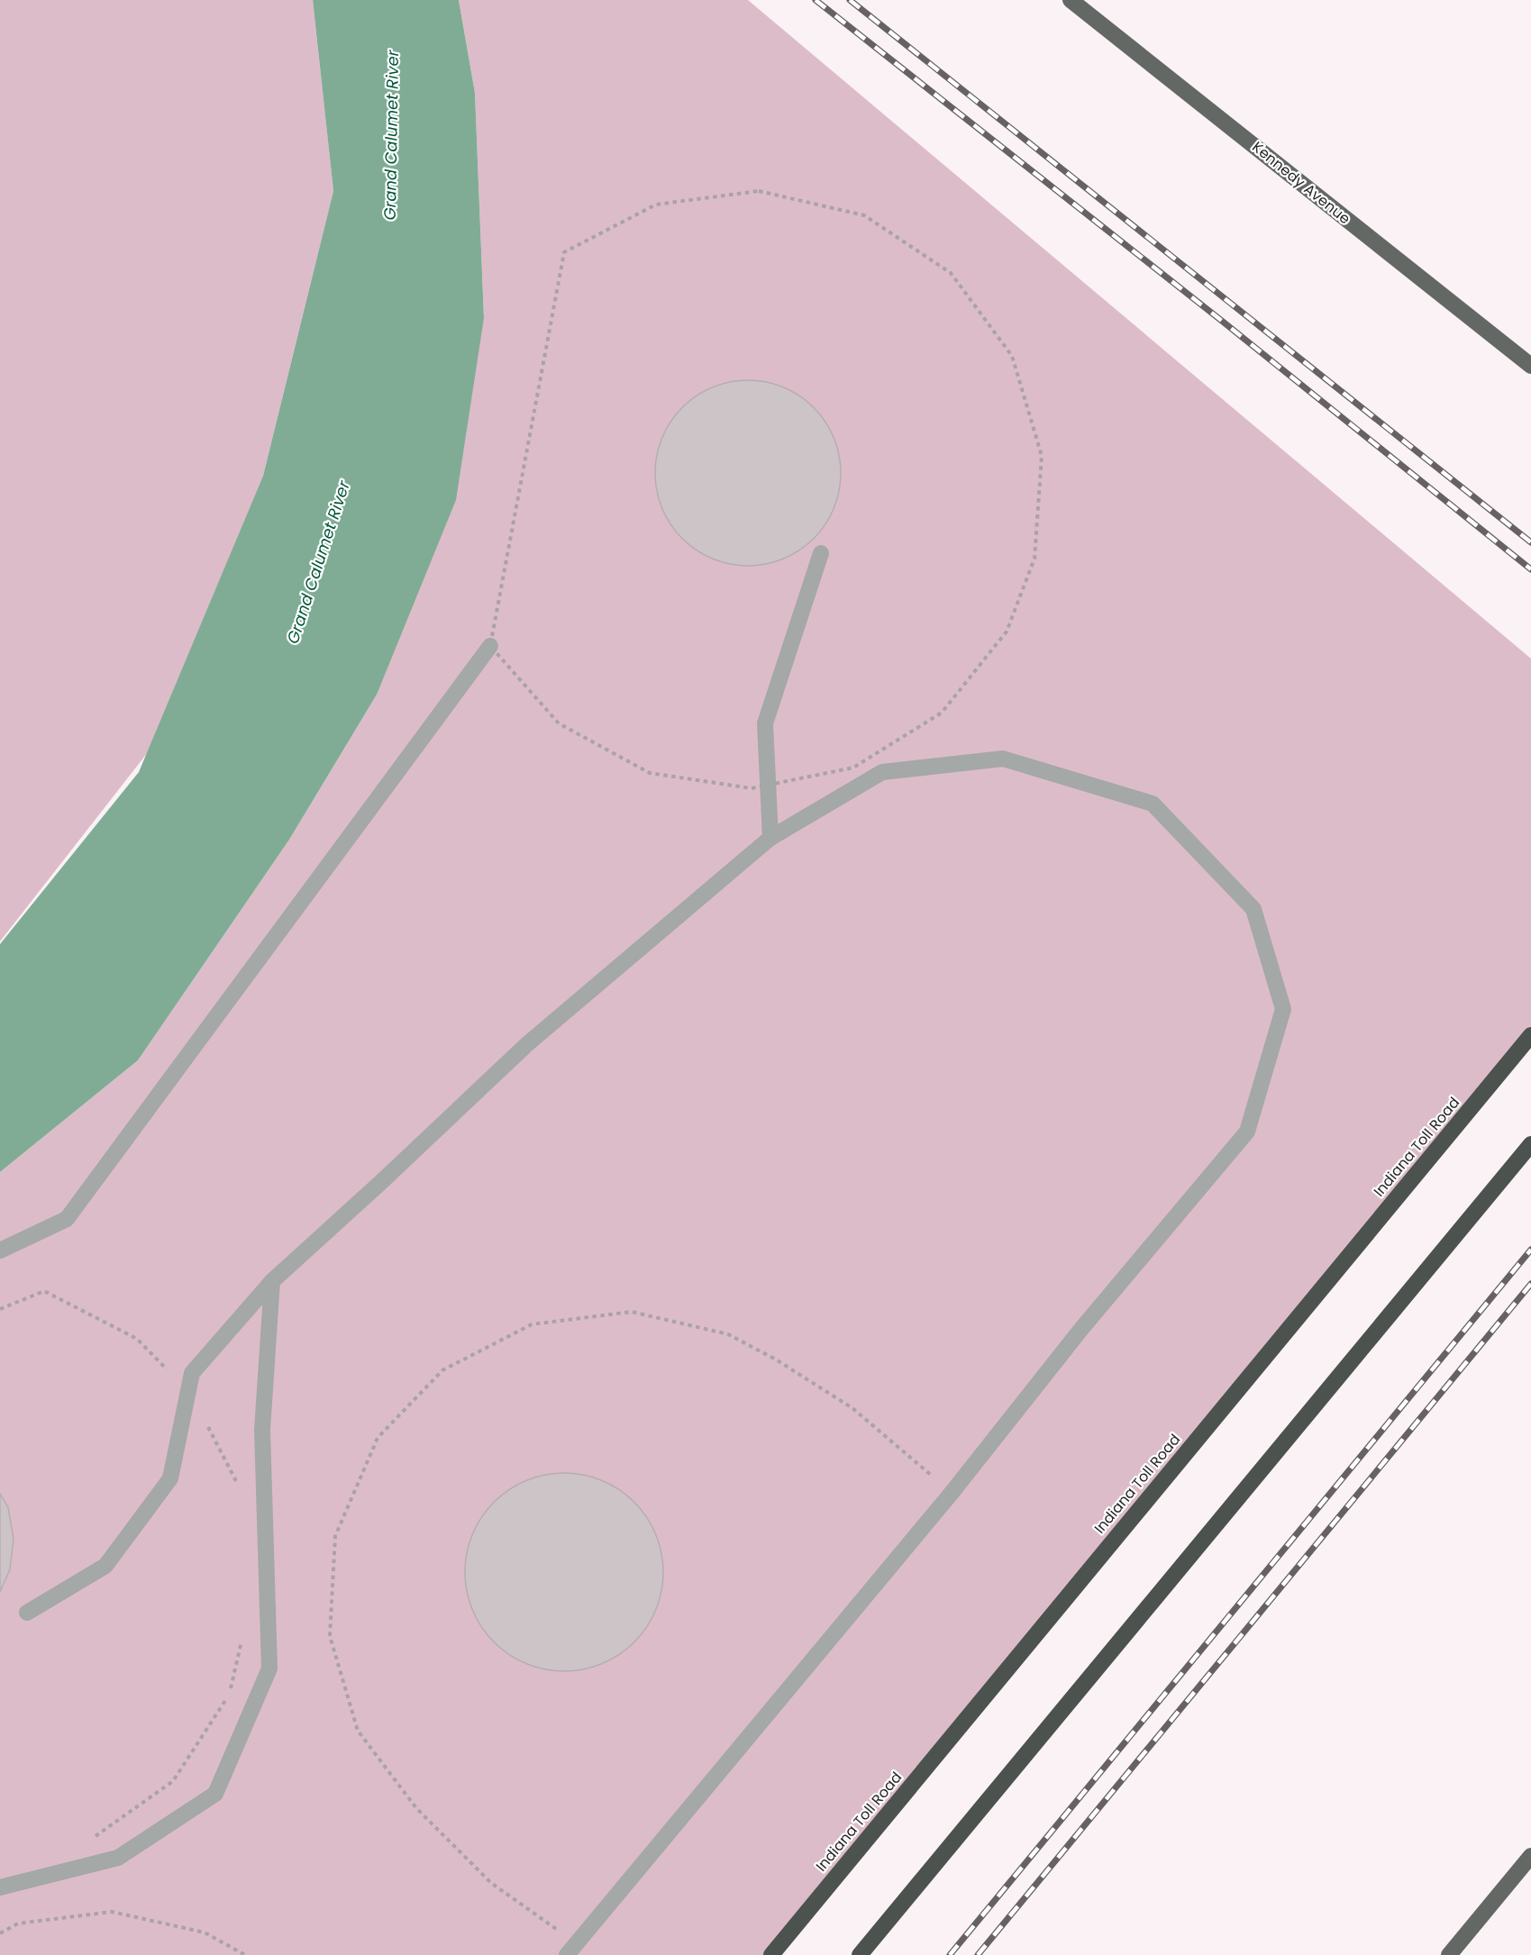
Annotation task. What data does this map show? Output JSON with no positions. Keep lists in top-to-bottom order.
{
  "streets": {
    "highway": ["Indiana Toll Road"],
    "main road": ["Kennedy Avenue"]
  },
  "water": ["Grand Calumet River"]
}
